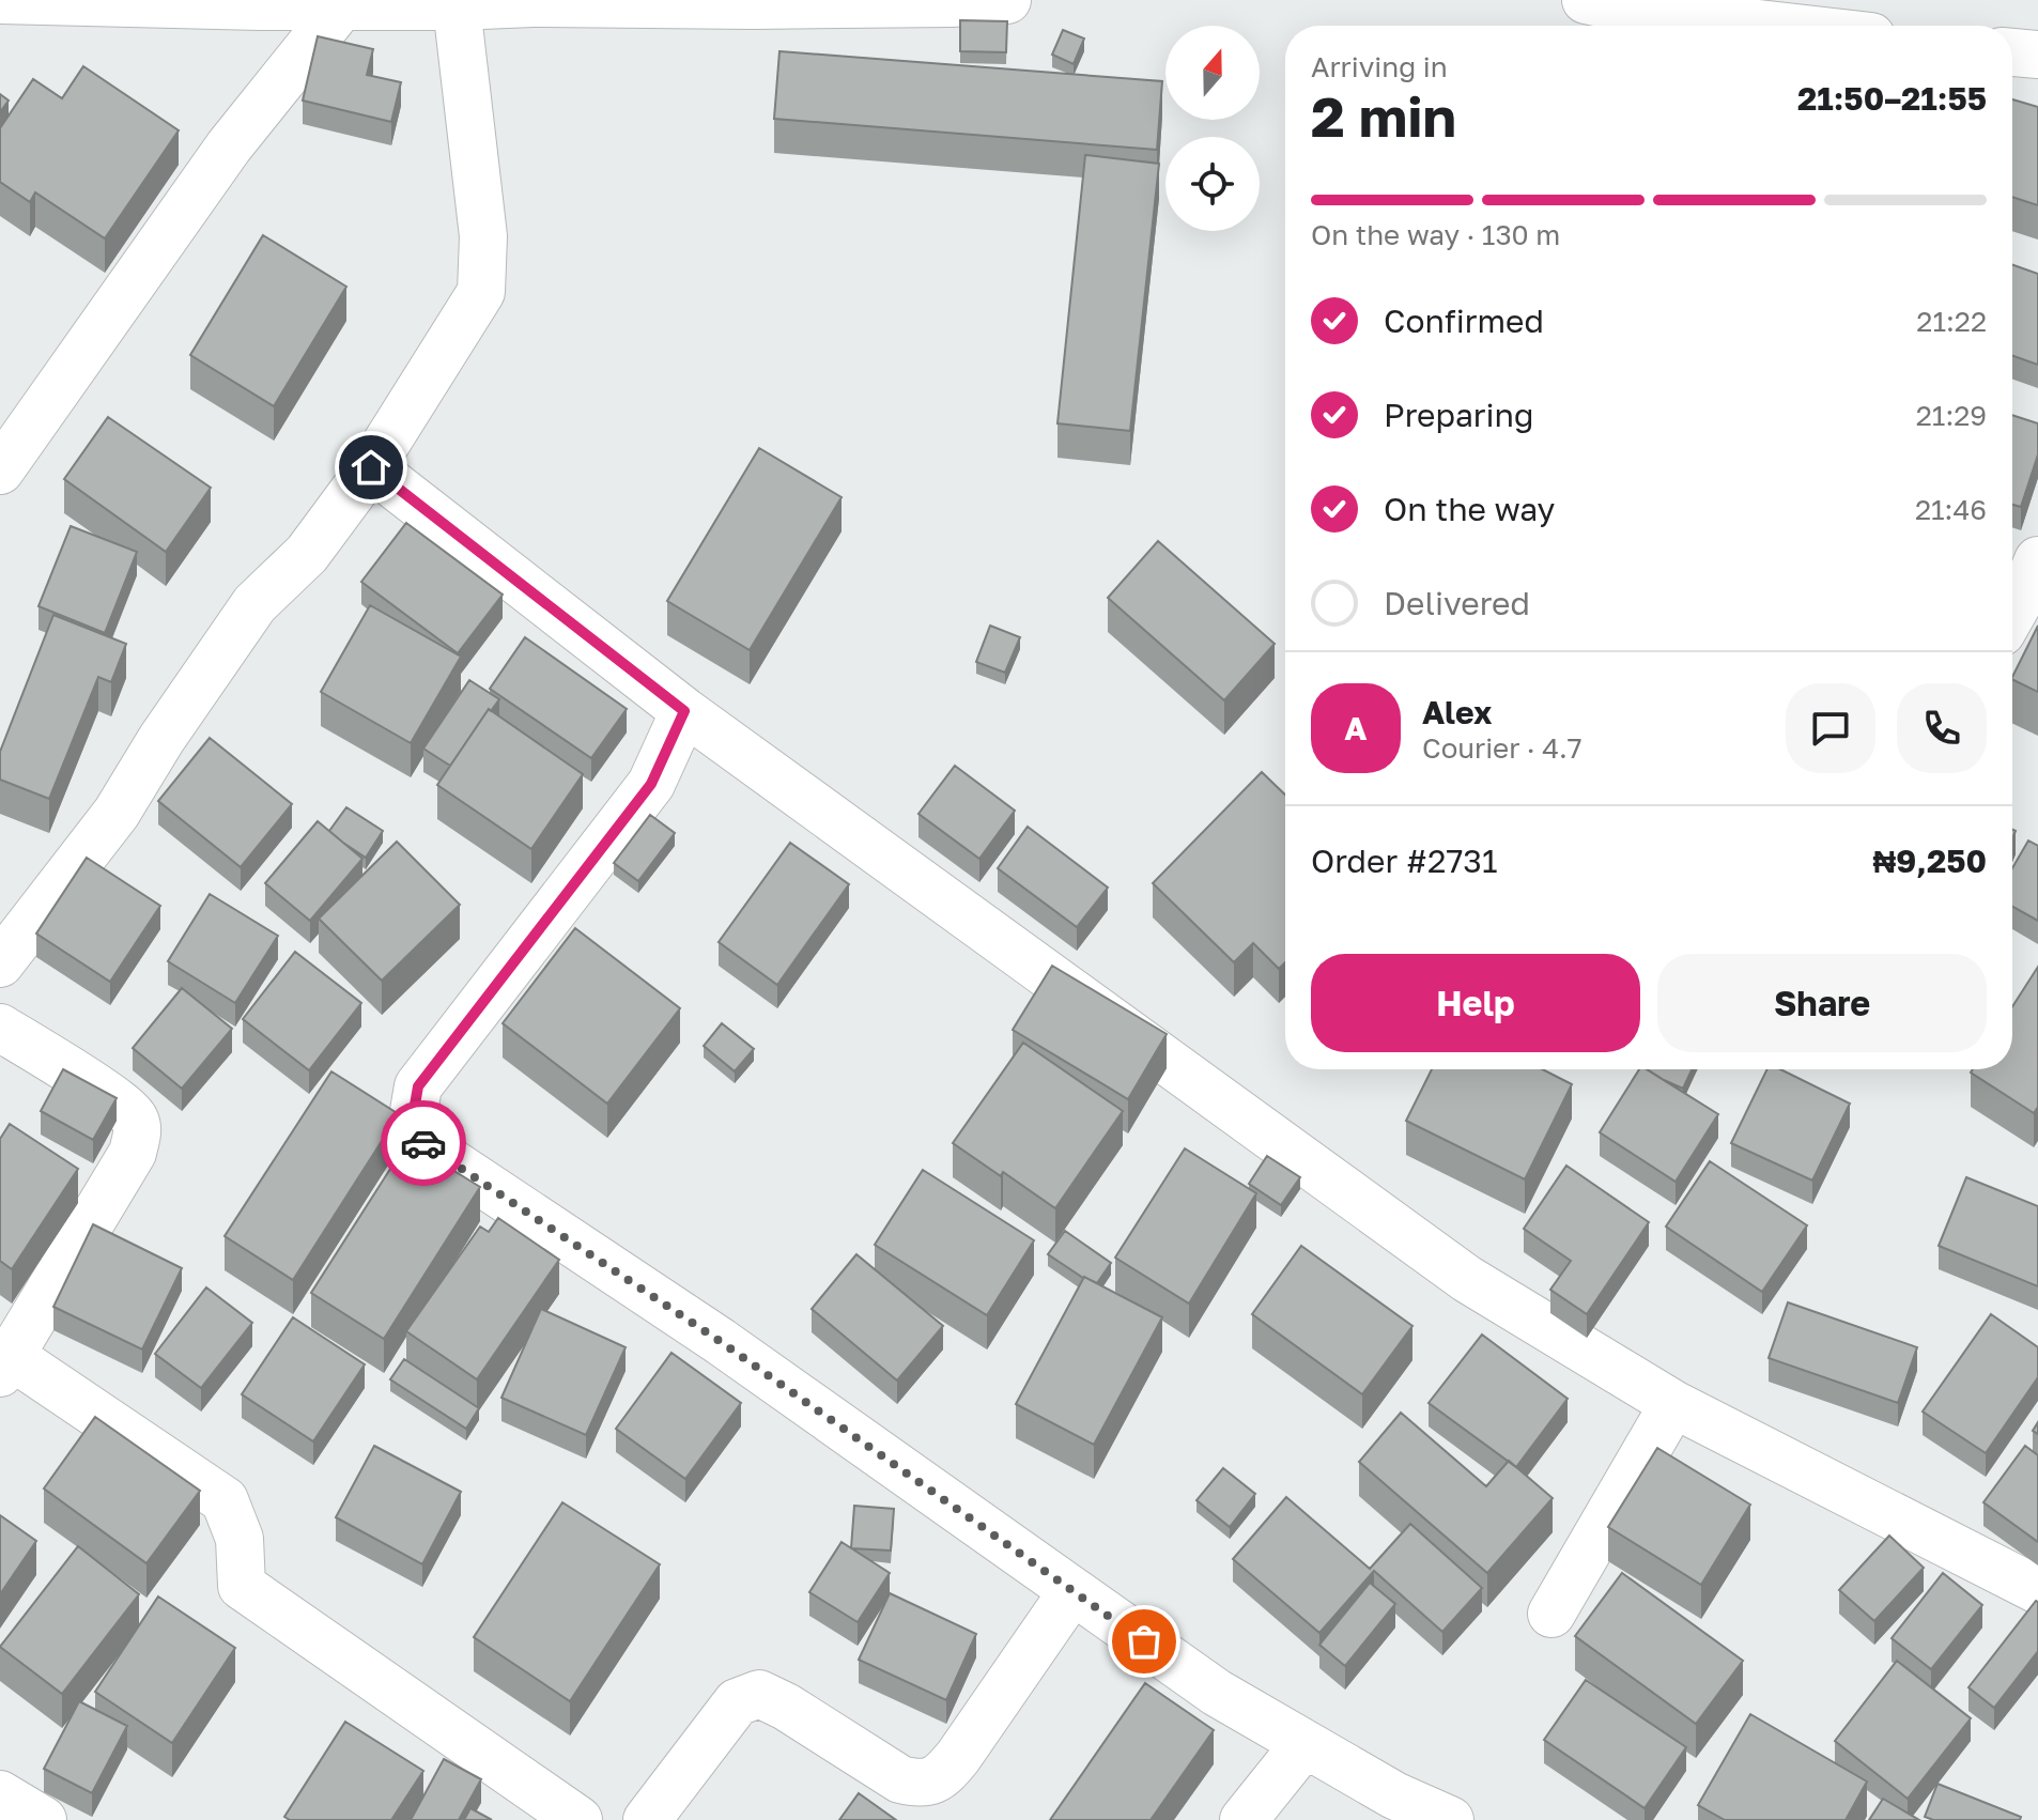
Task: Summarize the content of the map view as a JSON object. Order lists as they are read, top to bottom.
{
  "north": "top",
  "page": {
    "heading": ["2 min", "Arriving in", "21:50–21:55"],
    "panel": [
      "Alex",
      "Courier · 4.7",
      "Order #2731",
      "₦9,250"
    ],
    "bar": "On the way · 130 m",
    "list": [
      ["Confirmed", "21:22"],
      ["Preparing", "21:29"],
      ["On the way", "21:46"],
      "Delivered"
    ],
    "round": "A",
    "buttons": ["Help", "Share"]
  }
}
